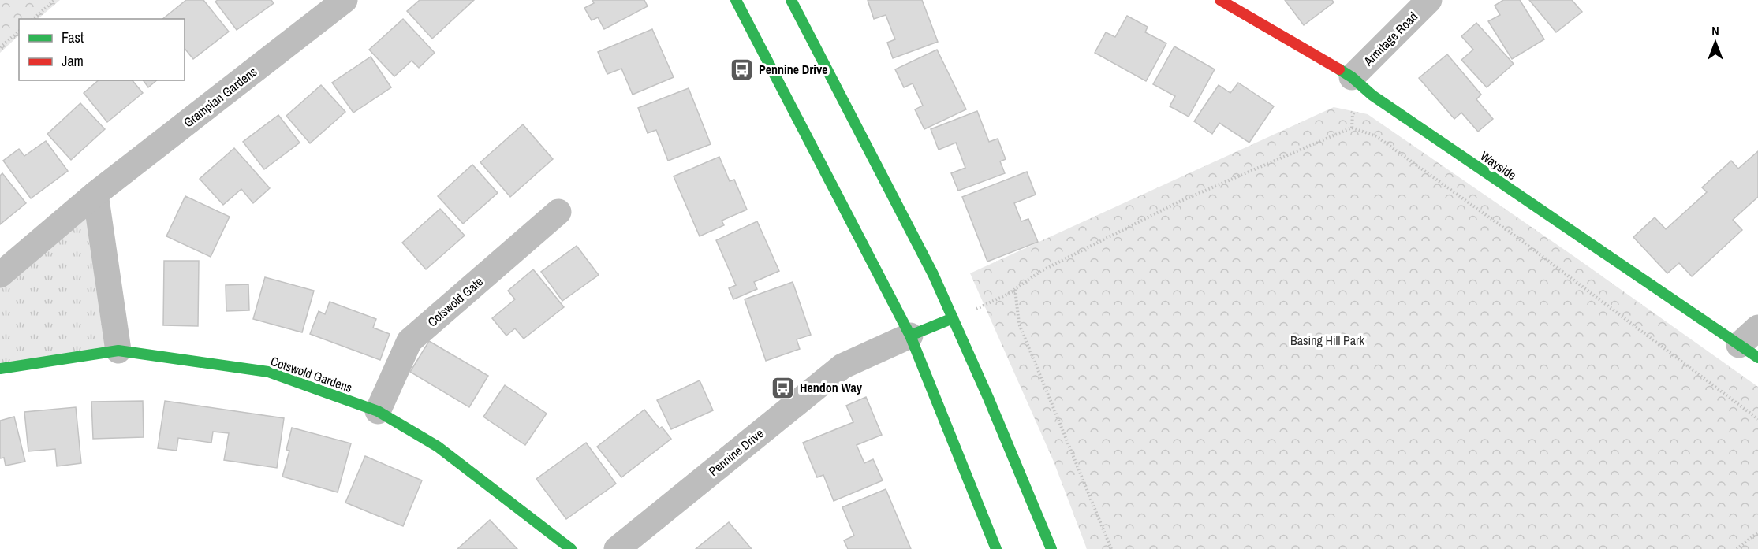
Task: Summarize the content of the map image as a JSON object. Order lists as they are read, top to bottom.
{
  "streets": {
    "main road": ["Wayside", "Cotswold Gardens"],
    "street": [
      "Armitage Road",
      "Grampian Gardens",
      "Cotswold Gate",
      "Pennine Drive"
    ]
  },
  "crossings": [
    ["Armitage Road", "Wayside"],
    ["Cotswold Gate", "Cotswold Gardens"]
  ],
  "parks": ["Basing Hill Park"],
  "places": {
    "bus stop": ["Pennine Drive", "Hendon Way"]
  },
  "legend": ["Fast", "Jam"],
  "north": "top"
}
